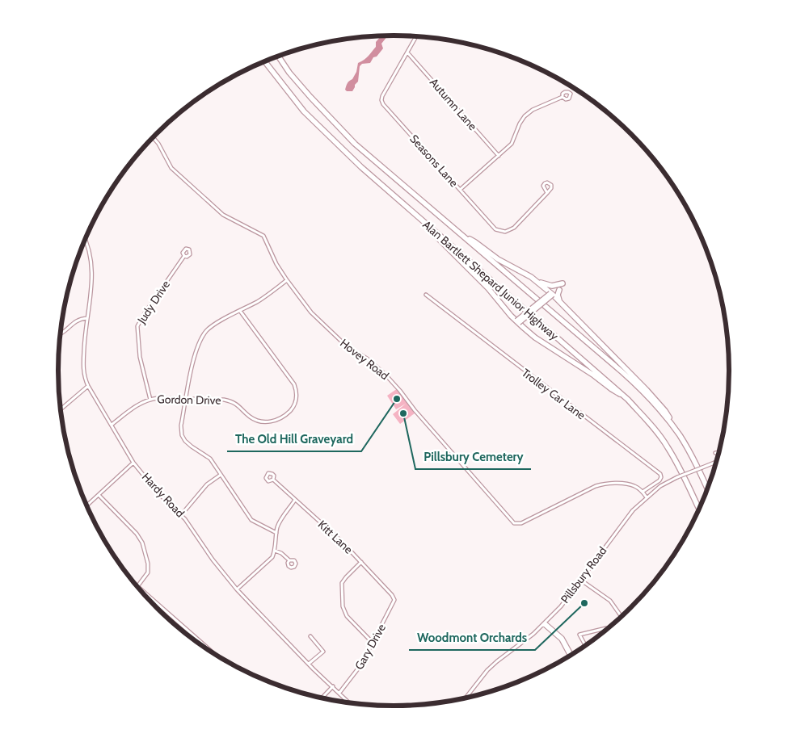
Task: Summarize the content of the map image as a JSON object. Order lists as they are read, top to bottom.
{
  "streets": {
    "highway": ["Alan Bartlett Shepard Junior Highway"],
    "street": [
      "Autumn Lane",
      "Seasons Lane",
      "Judy Drive",
      "Hovey Road",
      "Trolley Car Lane",
      "Gordon Drive",
      "Hardy Road",
      "Kitt Lane",
      "Pillsbury Road",
      "Gary Drive"
    ]
  },
  "crossings": [
    ["Autumn Lane", "Seasons Lane"],
    ["Judy Drive", "Gordon Drive"],
    ["Hovey Road", "Trolley Car Lane"],
    ["Gordon Drive", "Hardy Road"],
    ["Hardy Road", "Gary Drive"],
    ["Kitt Lane", "Gary Drive"]
  ],
  "places": ["The Old Hill Graveyard", "Pillsbury Cemetery", "Woodmont Orchards"]
}
